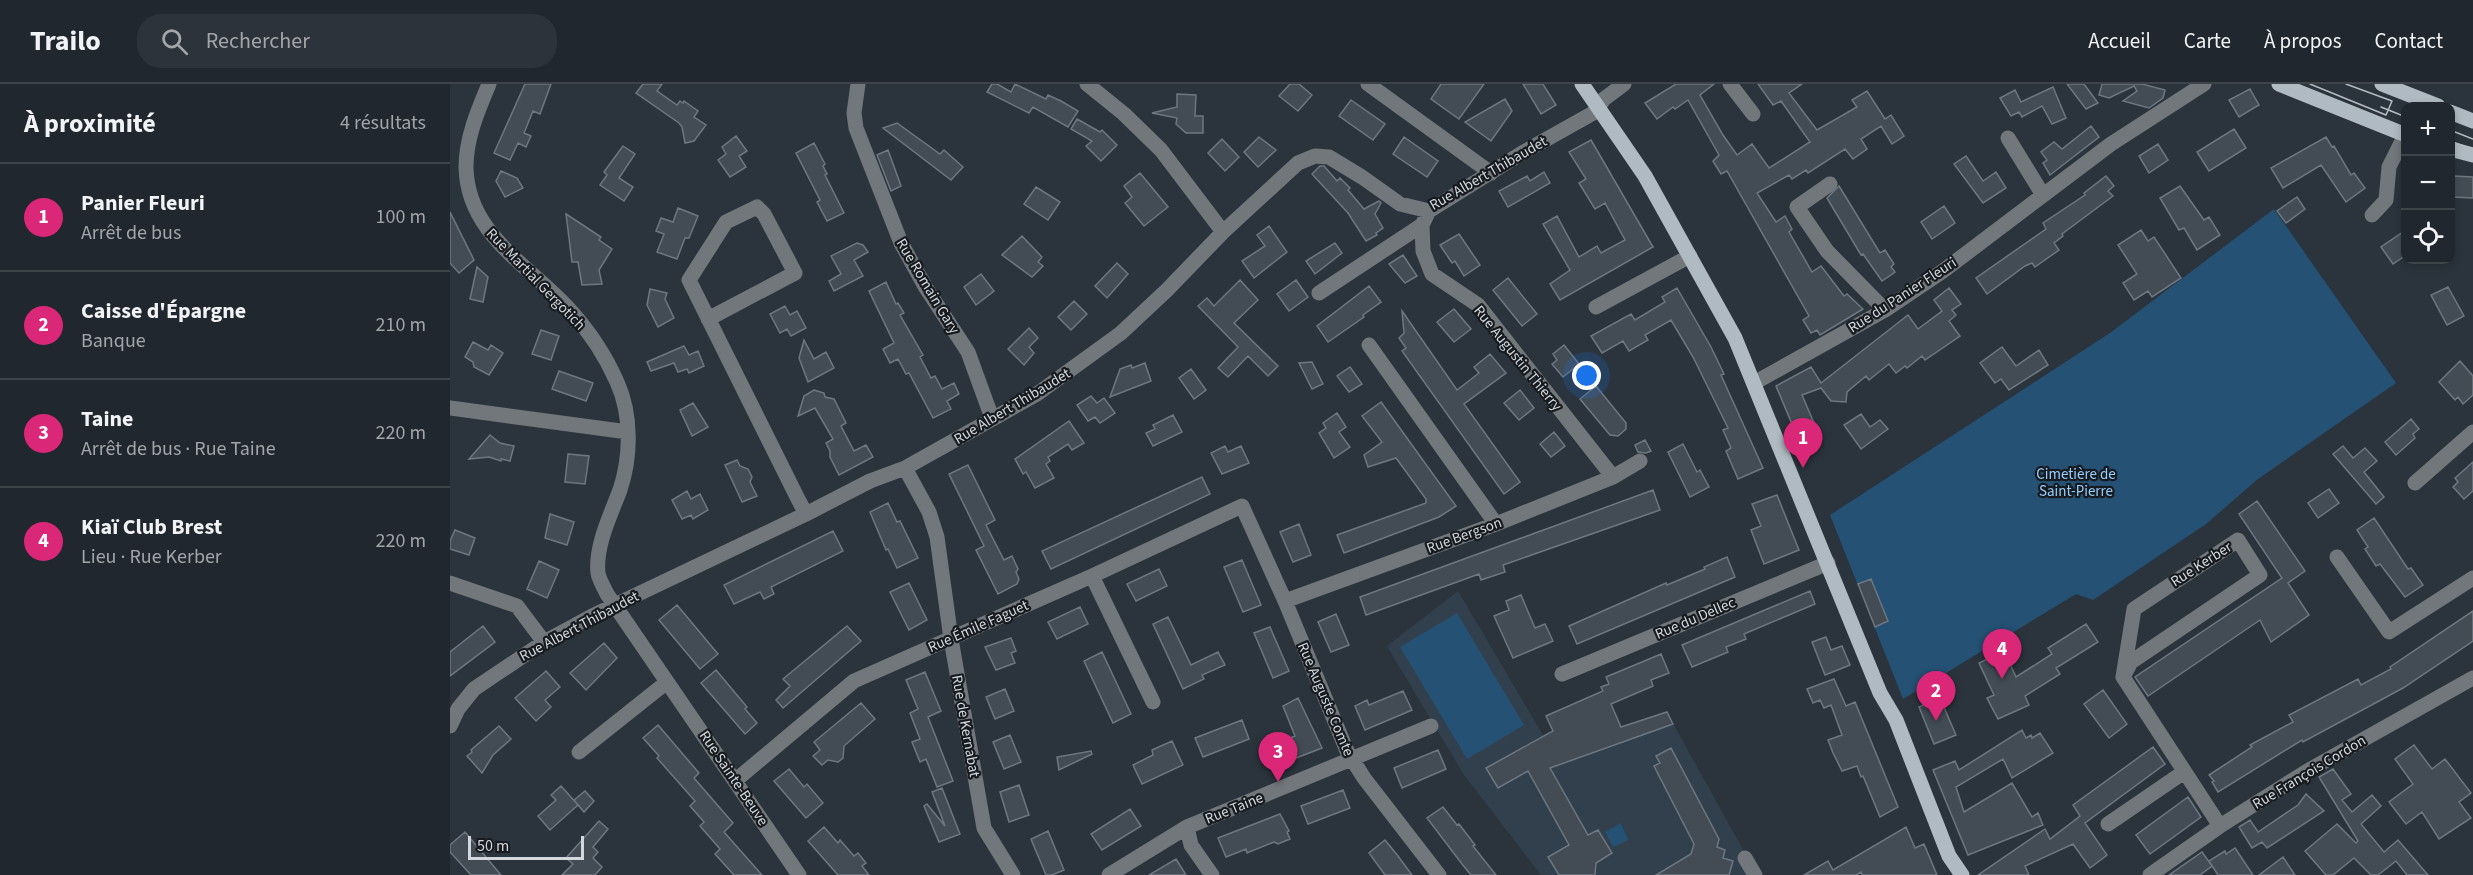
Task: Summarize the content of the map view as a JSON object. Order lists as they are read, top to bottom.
{
  "streets": {
    "street": [
      "Rue Albert Thibaudet",
      "Rue Martial Gergotich",
      "Rue Romain Gary",
      "Rue du Panier Fleuri",
      "Rue Augustin Thierry",
      "Rue Bergson",
      "Rue Kerber",
      "Rue du Dellec",
      "Rue Émile Faguet",
      "Rue Auguste Comte",
      "Rue de Kernabat",
      "Rue François Cordon",
      "Rue Sainte-Beuve",
      "Rue Taine"
    ]
  },
  "crossings": [
    ["Rue Albert Thibaudet", "Rue Martial Gergotich"],
    ["Rue Albert Thibaudet", "Rue Romain Gary"],
    ["Rue Albert Thibaudet", "Rue Augustin Thierry"],
    ["Rue Albert Thibaudet", "Rue de Kernabat"],
    ["Rue Albert Thibaudet", "Rue Sainte-Beuve"],
    ["Rue Martial Gergotich", "Rue Sainte-Beuve"],
    ["Rue Augustin Thierry", "Rue Bergson"],
    ["Rue Bergson", "Rue Auguste Comte"],
    ["Rue Émile Faguet", "Rue Auguste Comte"],
    ["Rue Émile Faguet", "Rue de Kernabat"],
    ["Rue Émile Faguet", "Rue Sainte-Beuve"],
    ["Rue Auguste Comte", "Rue Taine"]
  ],
  "parks": ["Cimetière de Saint-Pierre"],
  "scale_bar": "50 m",
  "page": {
    "header": "Trailo",
    "search": "Rechercher",
    "nav": [
      "Accueil",
      "Carte",
      "À propos",
      "Contact"
    ],
    "heading": ["À proximité", "4 résultats"],
    "map_buttons": ["+", "−"],
    "list": [
      {
        "mark": "1",
        "name": "Panier Fleuri",
        "note": "Arrêt de bus",
        "value": "100 m"
      },
      {
        "mark": "2",
        "name": "Caisse d'Épargne",
        "note": "Banque",
        "value": "210 m"
      },
      {
        "mark": "3",
        "name": "Taine",
        "note": "Arrêt de bus · Rue Taine",
        "value": "220 m"
      },
      {
        "mark": "4",
        "name": "Kiaï Club Brest",
        "note": "Lieu · Rue Kerber",
        "value": "220 m"
      }
    ],
    "pins": [
      "1",
      "4",
      "2",
      "3"
    ],
    "scale": "50 m"
  }
}
